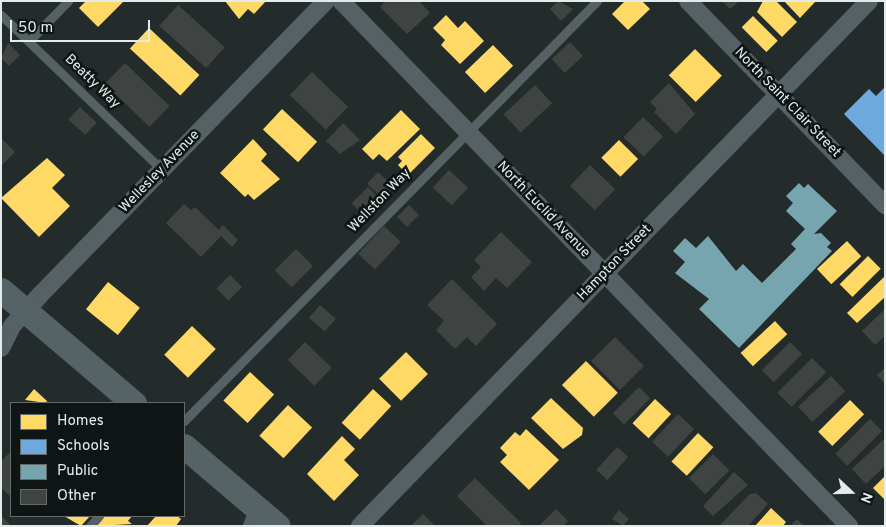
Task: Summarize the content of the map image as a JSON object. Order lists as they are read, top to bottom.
{
  "streets": {
    "street": [
      "North Saint Clair Street",
      "Wellesley Avenue",
      "North Euclid Avenue",
      "Hampton Street"
    ],
    "lane": ["Beatty Way", "Wellston Way"]
  },
  "crossings": [
    ["Beatty Way", "Wellesley Avenue"],
    ["North Saint Clair Street", "Hampton Street"],
    ["Wellston Way", "North Euclid Avenue"],
    ["North Euclid Avenue", "Hampton Street"]
  ],
  "legend": [
    "Homes",
    "Schools",
    "Public",
    "Other"
  ],
  "scale_bar": "50 m",
  "north": "right"
}
